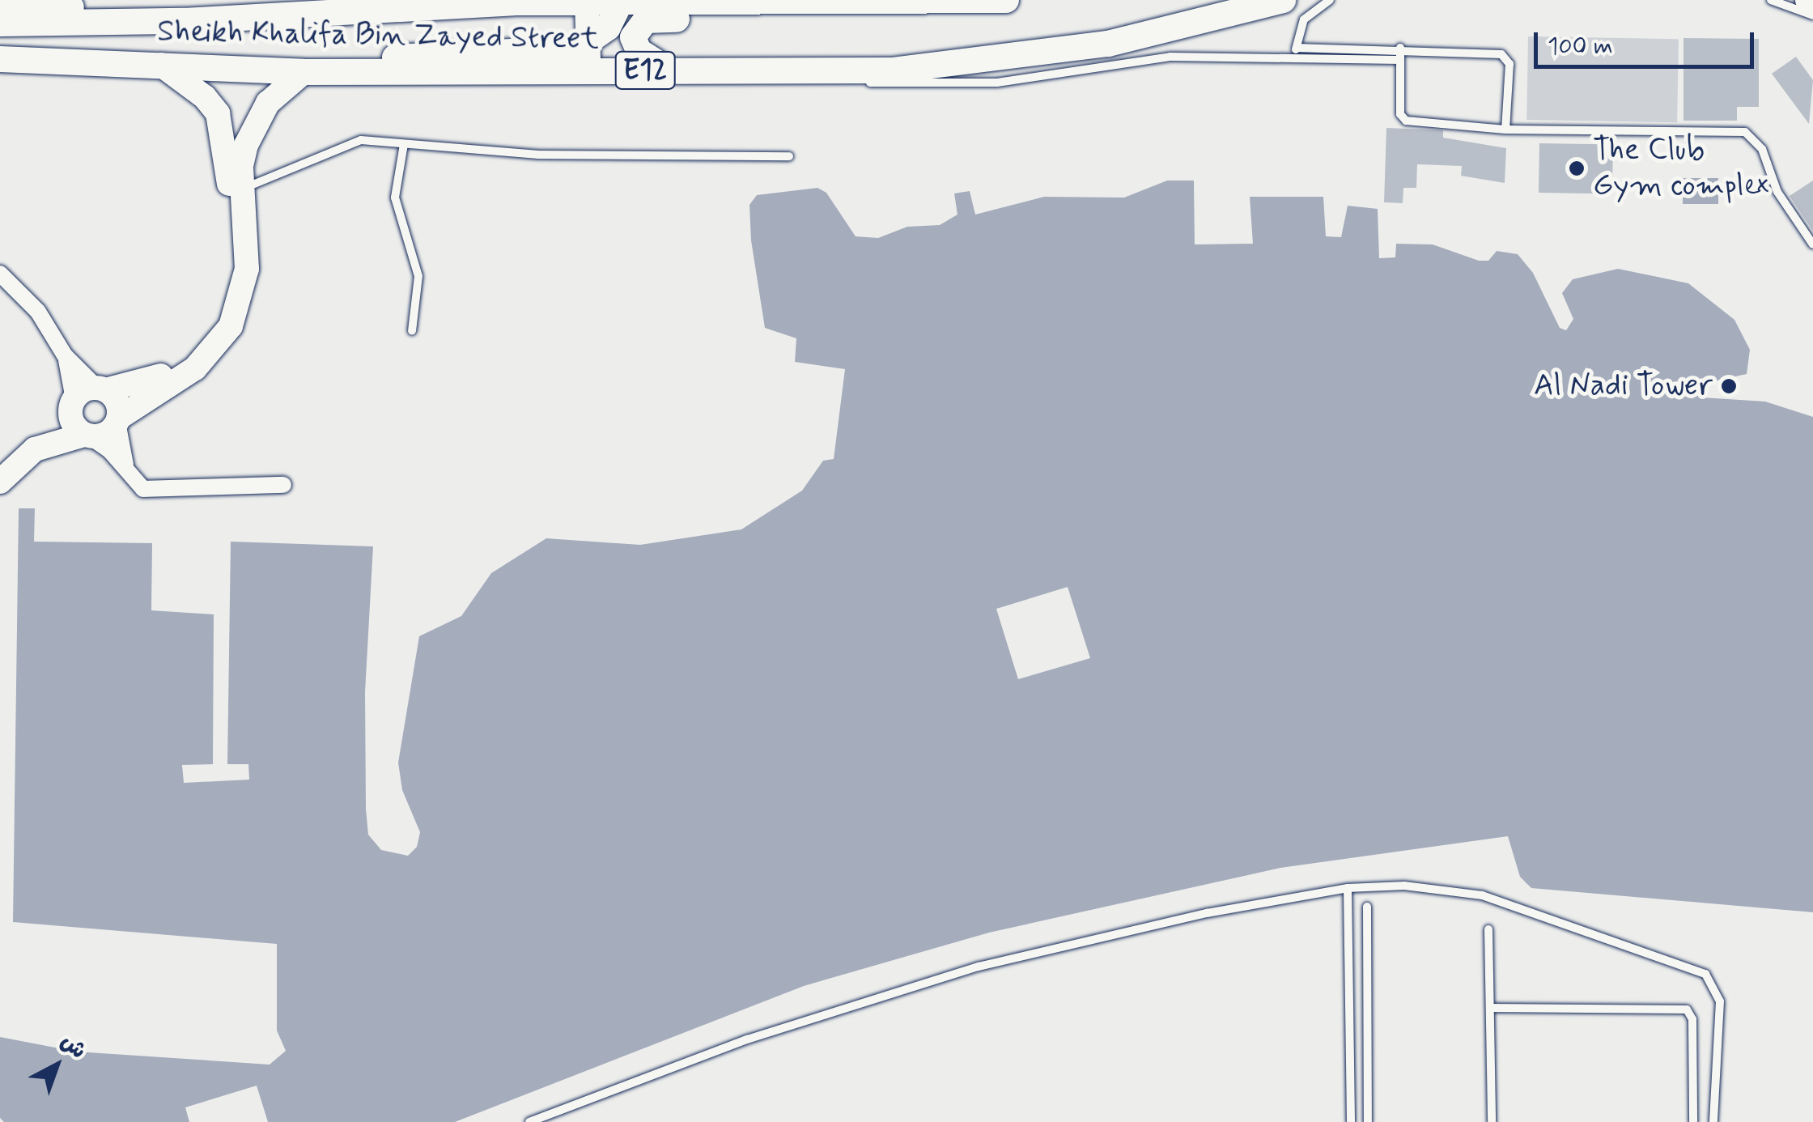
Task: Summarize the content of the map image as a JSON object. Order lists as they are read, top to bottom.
{
  "streets": {
    "main road": ["Sheikh Khalifa Bin Zayed Street", "E12"]
  },
  "places": ["The Club Gym complex", "Al Nadi Tower"],
  "scale_bar": "100 m",
  "north": "top right"
}
